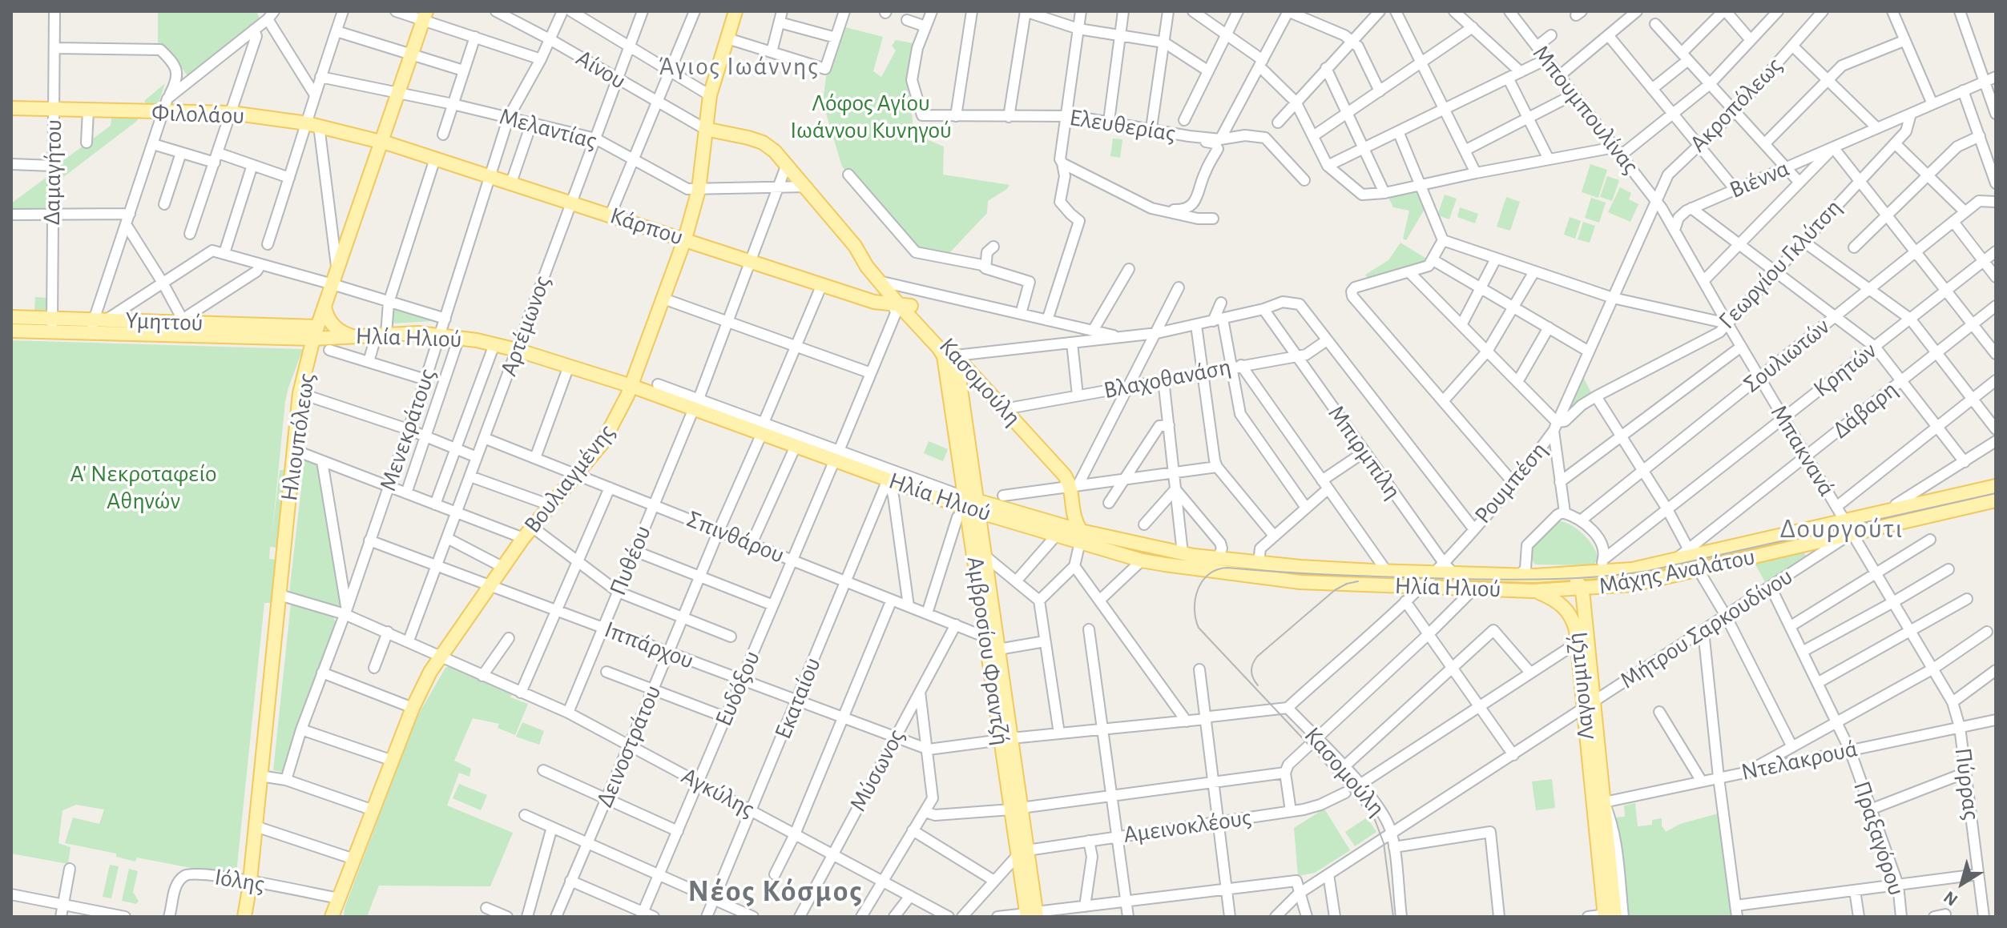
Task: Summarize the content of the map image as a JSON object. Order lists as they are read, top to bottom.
{
  "streets": {
    "main road": [
      "Φιλολάου",
      "Κάρπου",
      "Υμηττού",
      "Ηλία Ηλιού",
      "Κασομούλη",
      "Ηλιουπόλεως",
      "Βουλιαγμένης",
      "Μάχης Αναλάτου",
      "Αμβροσίου Φραντζή",
      "Λαγουμιτζή"
    ],
    "street": [
      "Αίνου",
      "Ακροπόλεως",
      "Μπουμπουλίνας",
      "Ελευθερίας",
      "Μελαντίας",
      "Δαμαγήτου",
      "Βιέννα",
      "Γεωργίου Γκλύτση",
      "Αρτέμωνος",
      "Σουλιωτών",
      "Κρητών",
      "Βλαχοθανάση",
      "Δάβαρη",
      "Μενεκράτους",
      "Μπακνανά",
      "Μπιρμπίλη",
      "Ρουμπέση",
      "Σπινθάρου",
      "Πυθέου",
      "Μήτρου Σαρκουδίνου",
      "Ιππάρχου",
      "Ευδόξου",
      "Εκαταίου",
      "Δεινοστράτου",
      "Ντελακρουά",
      "Μύσωνος",
      "Πύρρας",
      "Αγκύλης",
      "Αμεινοκλέους",
      "Πραξαγόρου",
      "Ιόλης"
    ]
  },
  "crossings": [
    ["Αίνου", "Αρτέμωνος"],
    ["Αίνου", "Κασομούλη"],
    ["Αίνου", "Μενεκράτους"],
    ["Αίνου", "Βουλιαγμένης"],
    ["Ακροπόλεως", "Μπουμπουλίνας"],
    ["Ακροπόλεως", "Βιέννα"],
    ["Ακροπόλεως", "Μπακνανά"],
    ["Ακροπόλεως", "Ρουμπέση"],
    ["Μπουμπουλίνας", "Βιέννα"],
    ["Μπουμπουλίνας", "Μπακνανά"],
    ["Μπουμπουλίνας", "Ρουμπέση"],
    ["Φιλολάου", "Δαμαγήτου"],
    ["Φιλολάου", "Κάρπου"],
    ["Φιλολάου", "Ηλιουπόλεως"],
    ["Μελαντίας", "Αρτέμωνος"],
    ["Μελαντίας", "Κασομούλη"],
    ["Μελαντίας", "Μενεκράτους"],
    ["Μελαντίας", "Ηλιουπόλεως"],
    ["Μελαντίας", "Βουλιαγμένης"],
    ["Μελαντίας", "Πυθέου"],
    ["Δαμαγήτου", "Υμηττού"],
    ["Βιέννα", "Γεωργίου Γκλύτση"],
    ["Βιέννα", "Μπακνανά"],
    ["Βιέννα", "Ρουμπέση"],
    ["Κάρπου", "Αρτέμωνος"],
    ["Κάρπου", "Κασομούλη"],
    ["Κάρπου", "Μενεκράτους"],
    ["Κάρπου", "Ηλιουπόλεως"],
    ["Κάρπου", "Βουλιαγμένης"],
    ["Κάρπου", "Πυθέου"],
    ["Κάρπου", "Ευδόξου"],
    ["Κάρπου", "Δεινοστράτου"],
    ["Γεωργίου Γκλύτση", "Μπακνανά"],
    ["Γεωργίου Γκλύτση", "Ρουμπέση"],
    ["Υμηττού", "Ηλία Ηλιού"],
    ["Υμηττού", "Ηλιουπόλεως"],
    ["Αρτέμωνος", "Ηλία Ηλιού"],
    ["Αρτέμωνος", "Σπινθάρου"],
    ["Αρτέμωνος", "Ιππάρχου"],
    ["Αρτέμωνος", "Αγκύλης"],
    ["Ηλία Ηλιού", "Μενεκράτους"],
    ["Ηλία Ηλιού", "Ηλιουπόλεως"],
    ["Ηλία Ηλιού", "Μπιρμπίλη"],
    ["Ηλία Ηλιού", "Βουλιαγμένης"],
    ["Ηλία Ηλιού", "Ρουμπέση"],
    ["Ηλία Ηλιού", "Πυθέου"],
    ["Ηλία Ηλιού", "Μάχης Αναλάτου"],
    ["Ηλία Ηλιού", "Αμβροσίου Φραντζή"],
    ["Ηλία Ηλιού", "Λαγουμιτζή"],
    ["Ηλία Ηλιού", "Ευδόξου"],
    ["Ηλία Ηλιού", "Εκαταίου"],
    ["Ηλία Ηλιού", "Δεινοστράτου"],
    ["Σουλιωτών", "Μπακνανά"],
    ["Κρητών", "Μπακνανά"],
    ["Βλαχοθανάση", "Κασομούλη"],
    ["Βλαχοθανάση", "Μπιρμπίλη"],
    ["Κασομούλη", "Βουλιαγμένης"],
    ["Κασομούλη", "Ρουμπέση"],
    ["Κασομούλη", "Πυθέου"],
    ["Κασομούλη", "Μήτρου Σαρκουδίνου"],
    ["Κασομούλη", "Αμβροσίου Φραντζή"],
    ["Κασομούλη", "Ευδόξου"],
    ["Δάβαρη", "Μπακνανά"],
    ["Δάβαρη", "Μάχης Αναλάτου"],
    ["Μενεκράτους", "Ιππάρχου"],
    ["Μενεκράτους", "Αγκύλης"],
    ["Ηλιουπόλεως", "Αγκύλης"],
    ["Ηλιουπόλεως", "Ιόλης"],
    ["Μπακνανά", "Ρουμπέση"],
    ["Μπακνανά", "Μάχης Αναλάτου"],
    ["Μπακνανά", "Μήτρου Σαρκουδίνου"],
    ["Μπακνανά", "Ντελακρουά"],
    ["Μπακνανά", "Πύρρας"],
    ["Μπιρμπίλη", "Ρουμπέση"],
    ["Βουλιαγμένης", "Σπινθάρου"],
    ["Βουλιαγμένης", "Ιππάρχου"],
    ["Βουλιαγμένης", "Αγκύλης"],
    ["Βουλιαγμένης", "Ιόλης"],
    ["Σπινθάρου", "Πυθέου"],
    ["Σπινθάρου", "Αμβροσίου Φραντζή"],
    ["Σπινθάρου", "Ευδόξου"],
    ["Σπινθάρου", "Εκαταίου"],
    ["Σπινθάρου", "Δεινοστράτου"],
    ["Σπινθάρου", "Μύσωνος"],
    ["Πυθέου", "Ιππάρχου"],
    ["Πυθέου", "Αγκύλης"],
    ["Μάχης Αναλάτου", "Μήτρου Σαρκουδίνου"],
    ["Μάχης Αναλάτου", "Λαγουμιτζή"],
    ["Μήτρου Σαρκουδίνου", "Λαγουμιτζή"],
    ["Μήτρου Σαρκουδίνου", "Πραξαγόρου"],
    ["Ιππάρχου", "Ευδόξου"],
    ["Ιππάρχου", "Εκαταίου"],
    ["Ιππάρχου", "Δεινοστράτου"],
    ["Ιππάρχου", "Μύσωνος"],
    ["Αμβροσίου Φραντζή", "Αμεινοκλέους"],
    ["Λαγουμιτζή", "Ντελακρουά"],
    ["Ευδόξου", "Αγκύλης"],
    ["Εκαταίου", "Αγκύλης"],
    ["Δεινοστράτου", "Αγκύλης"],
    ["Ντελακρουά", "Πύρρας"],
    ["Ντελακρουά", "Πραξαγόρου"],
    ["Μύσωνος", "Αγκύλης"]
  ],
  "districts": ["Άγιος Ιωάννης", "Δουργούτι", "Νέος Κόσμος"],
  "parks": ["Λόφος Αγίου Ιωάννου Κυνηγού", "Α' Νεκροταφείο Αθηνών"],
  "north": "bottom left"
}
